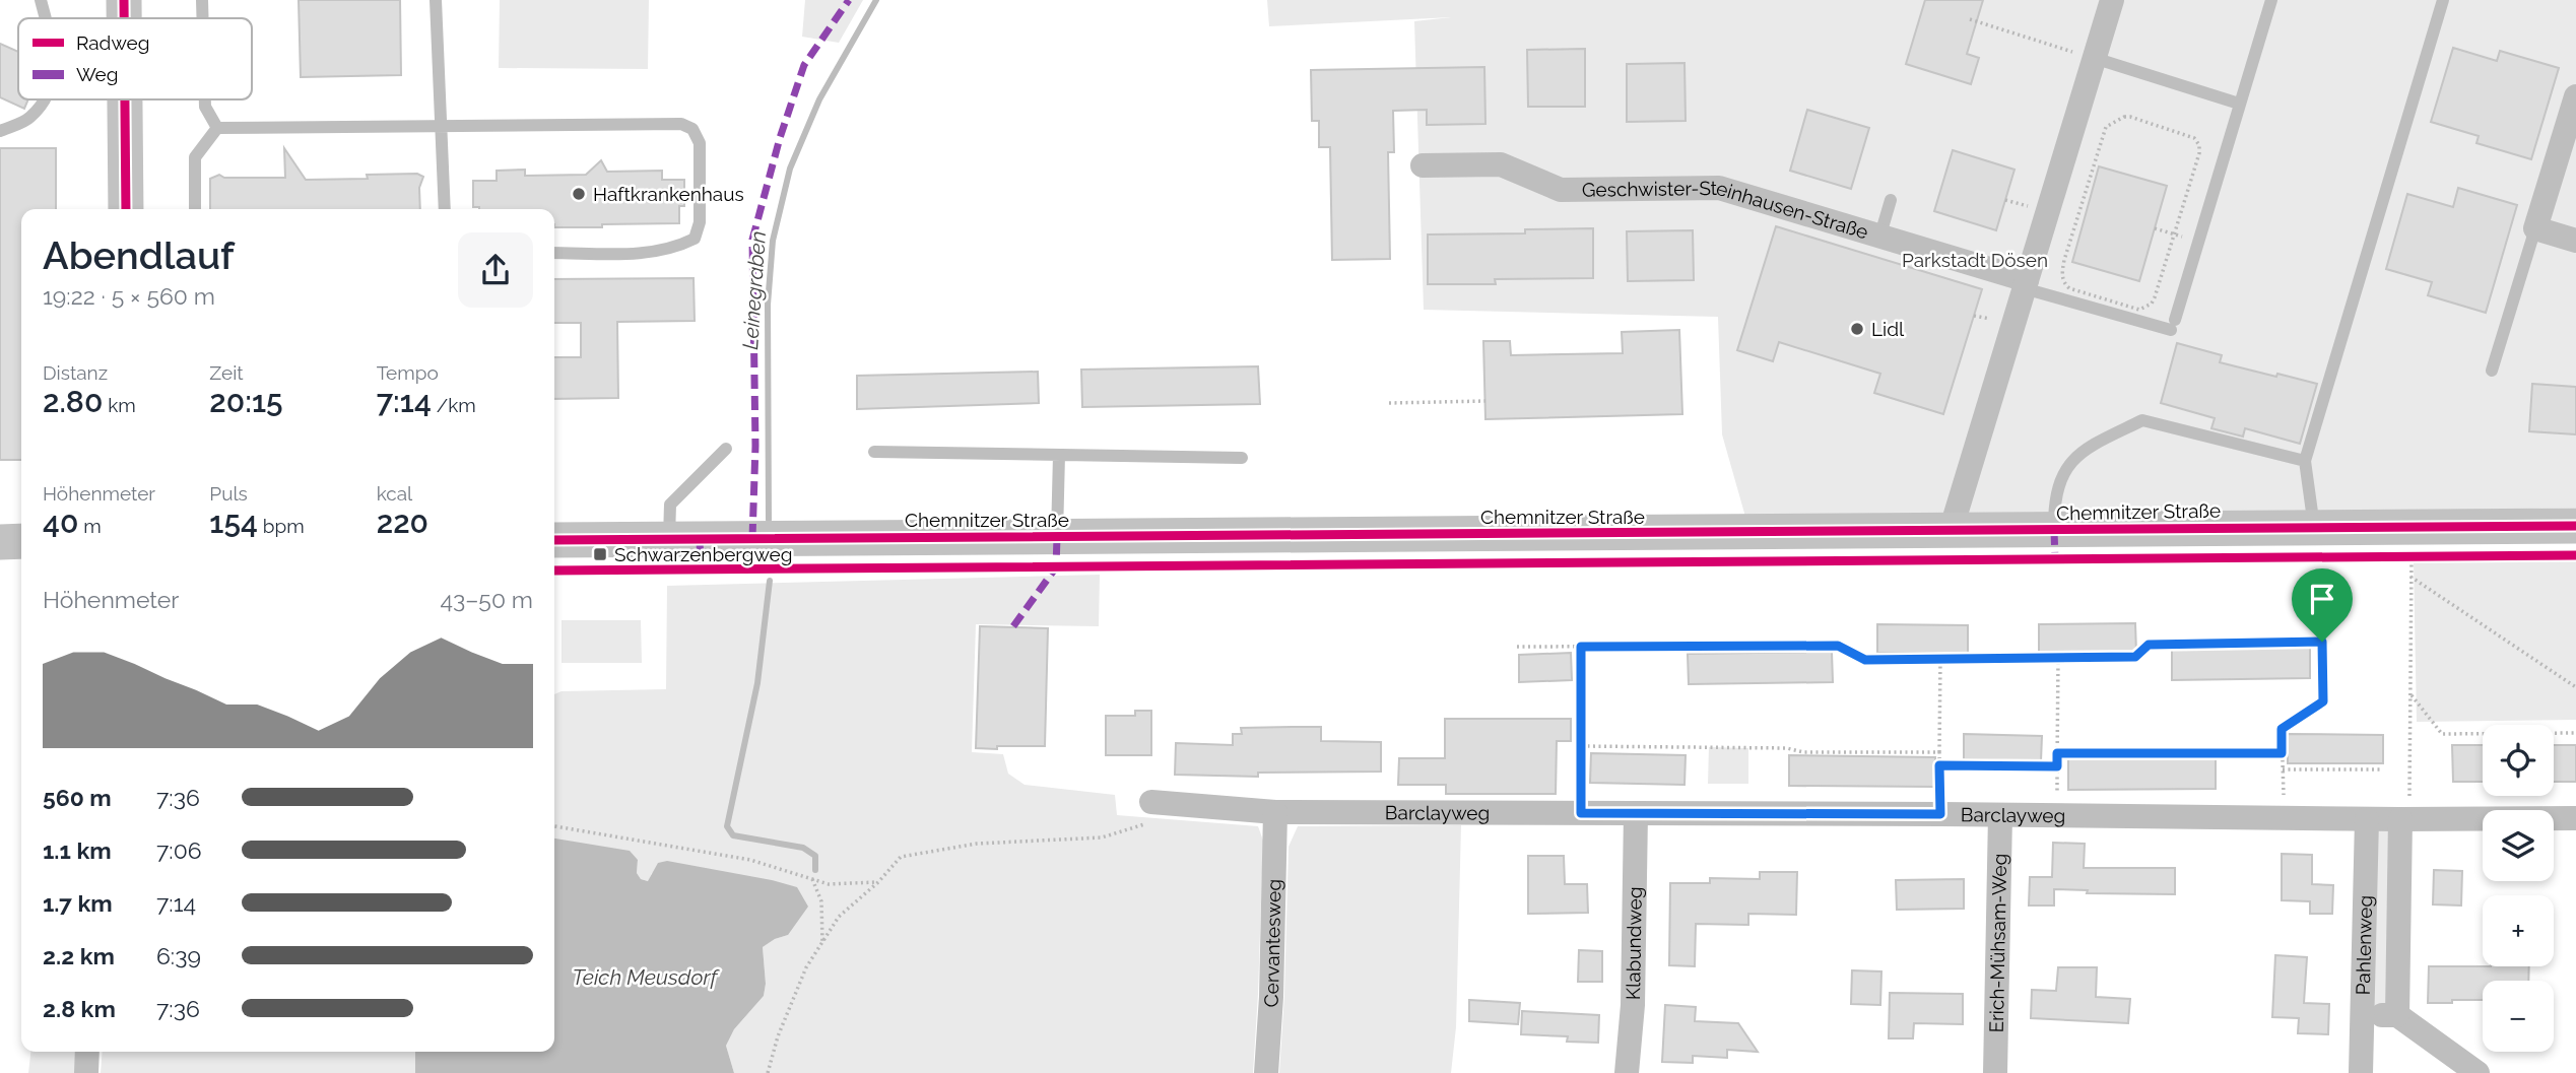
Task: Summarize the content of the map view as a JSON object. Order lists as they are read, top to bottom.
{
  "streets": {
    "main road": ["Chemnitzer Straße"],
    "street": [
      "Geschwister-Steinhausen-Straße",
      "Barclayweg",
      "Cervantesweg",
      "Klabundweg",
      "Erich-Mühsam-Weg",
      "Pahlenweg"
    ]
  },
  "crossings": [
    ["Barclayweg", "Cervantesweg"],
    ["Barclayweg", "Klabundweg"],
    ["Barclayweg", "Erich-Mühsam-Weg"],
    ["Barclayweg", "Pahlenweg"]
  ],
  "water": ["Leinegraben", "Teich Meusdorf"],
  "parks": ["Parkstadt Dösen"],
  "places": {
    "other": ["Haftkrankenhaus", "Lidl"],
    "transit": ["Schwarzenbergweg"]
  },
  "legend": ["Radweg", "Weg"],
  "page": {
    "heading": ["Abendlauf", "19:22 · 5 × 560 m"],
    "stats": [
      ["Distanz", "2.80 km"],
      ["Zeit", "20:15"],
      ["Tempo", "7:14 /km"],
      ["Höhenmeter", "40 m"],
      ["Puls", "154 bpm"],
      ["kcal", "220"]
    ],
    "chart": ["Höhenmeter", "43–50 m"],
    "map_buttons": ["+", "−"],
    "list": [
      {
        "name": "560 m",
        "note": "7:36"
      },
      {
        "name": "1.1 km",
        "note": "7:06"
      },
      {
        "name": "1.7 km",
        "note": "7:14"
      },
      {
        "name": "2.2 km",
        "note": "6:39"
      },
      {
        "name": "2.8 km",
        "note": "7:36"
      }
    ]
  }
}
